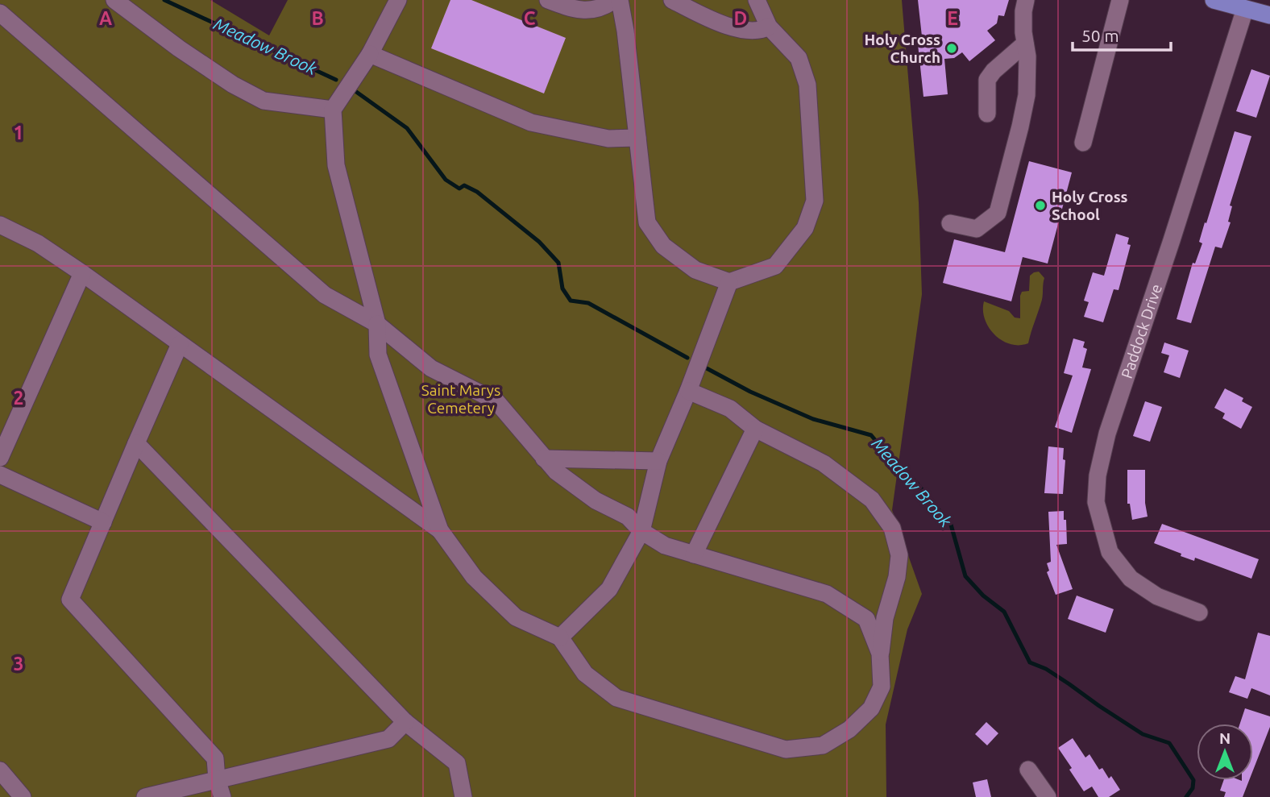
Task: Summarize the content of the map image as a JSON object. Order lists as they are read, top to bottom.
{
  "streets": {
    "street": ["Paddock Drive"]
  },
  "water": ["Meadow Brook"],
  "parks": ["Saint Marys Cemetery"],
  "places": ["Holy Cross Church", "Holy Cross School"],
  "scale_bar": "50 m",
  "north": "top",
  "grid": {
    "columns": [
      "A",
      "B",
      "C",
      "D",
      "E"
    ],
    "rows": ["1", "2", "3"]
  }
}
